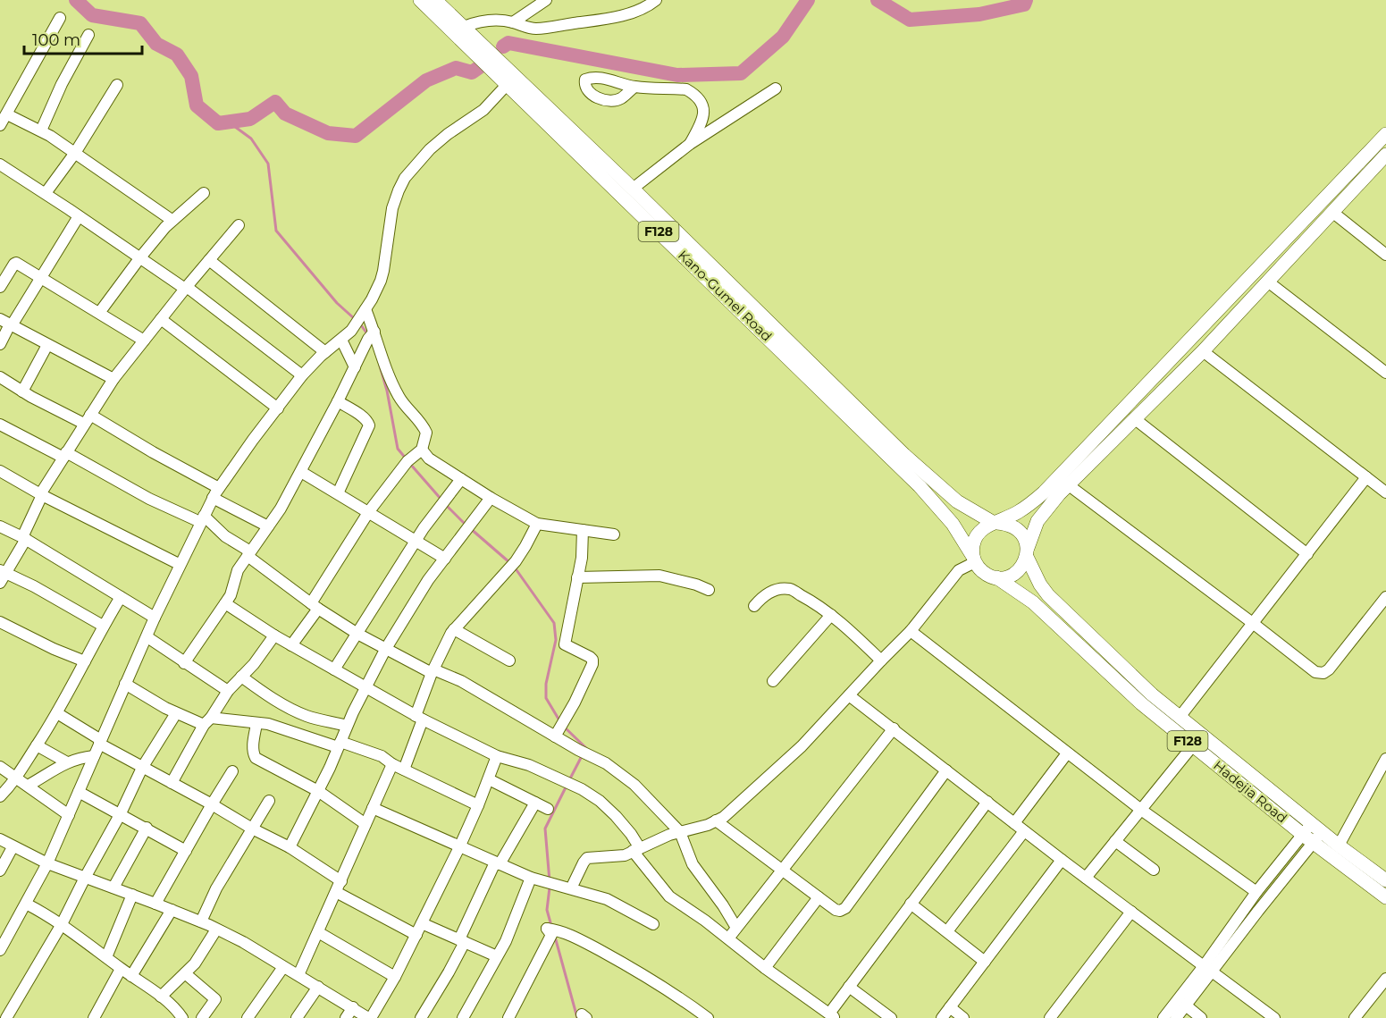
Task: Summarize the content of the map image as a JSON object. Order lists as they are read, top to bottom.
{
  "streets": {
    "main road": ["F128", "Kano-Gumel Road", "Hadejia Road"]
  },
  "crossings": [
    ["F128", "Kano-Gumel Road"],
    ["F128", "Hadejia Road"],
    ["Kano-Gumel Road", "Hadejia Road"]
  ],
  "scale_bar": "100 m"
}
